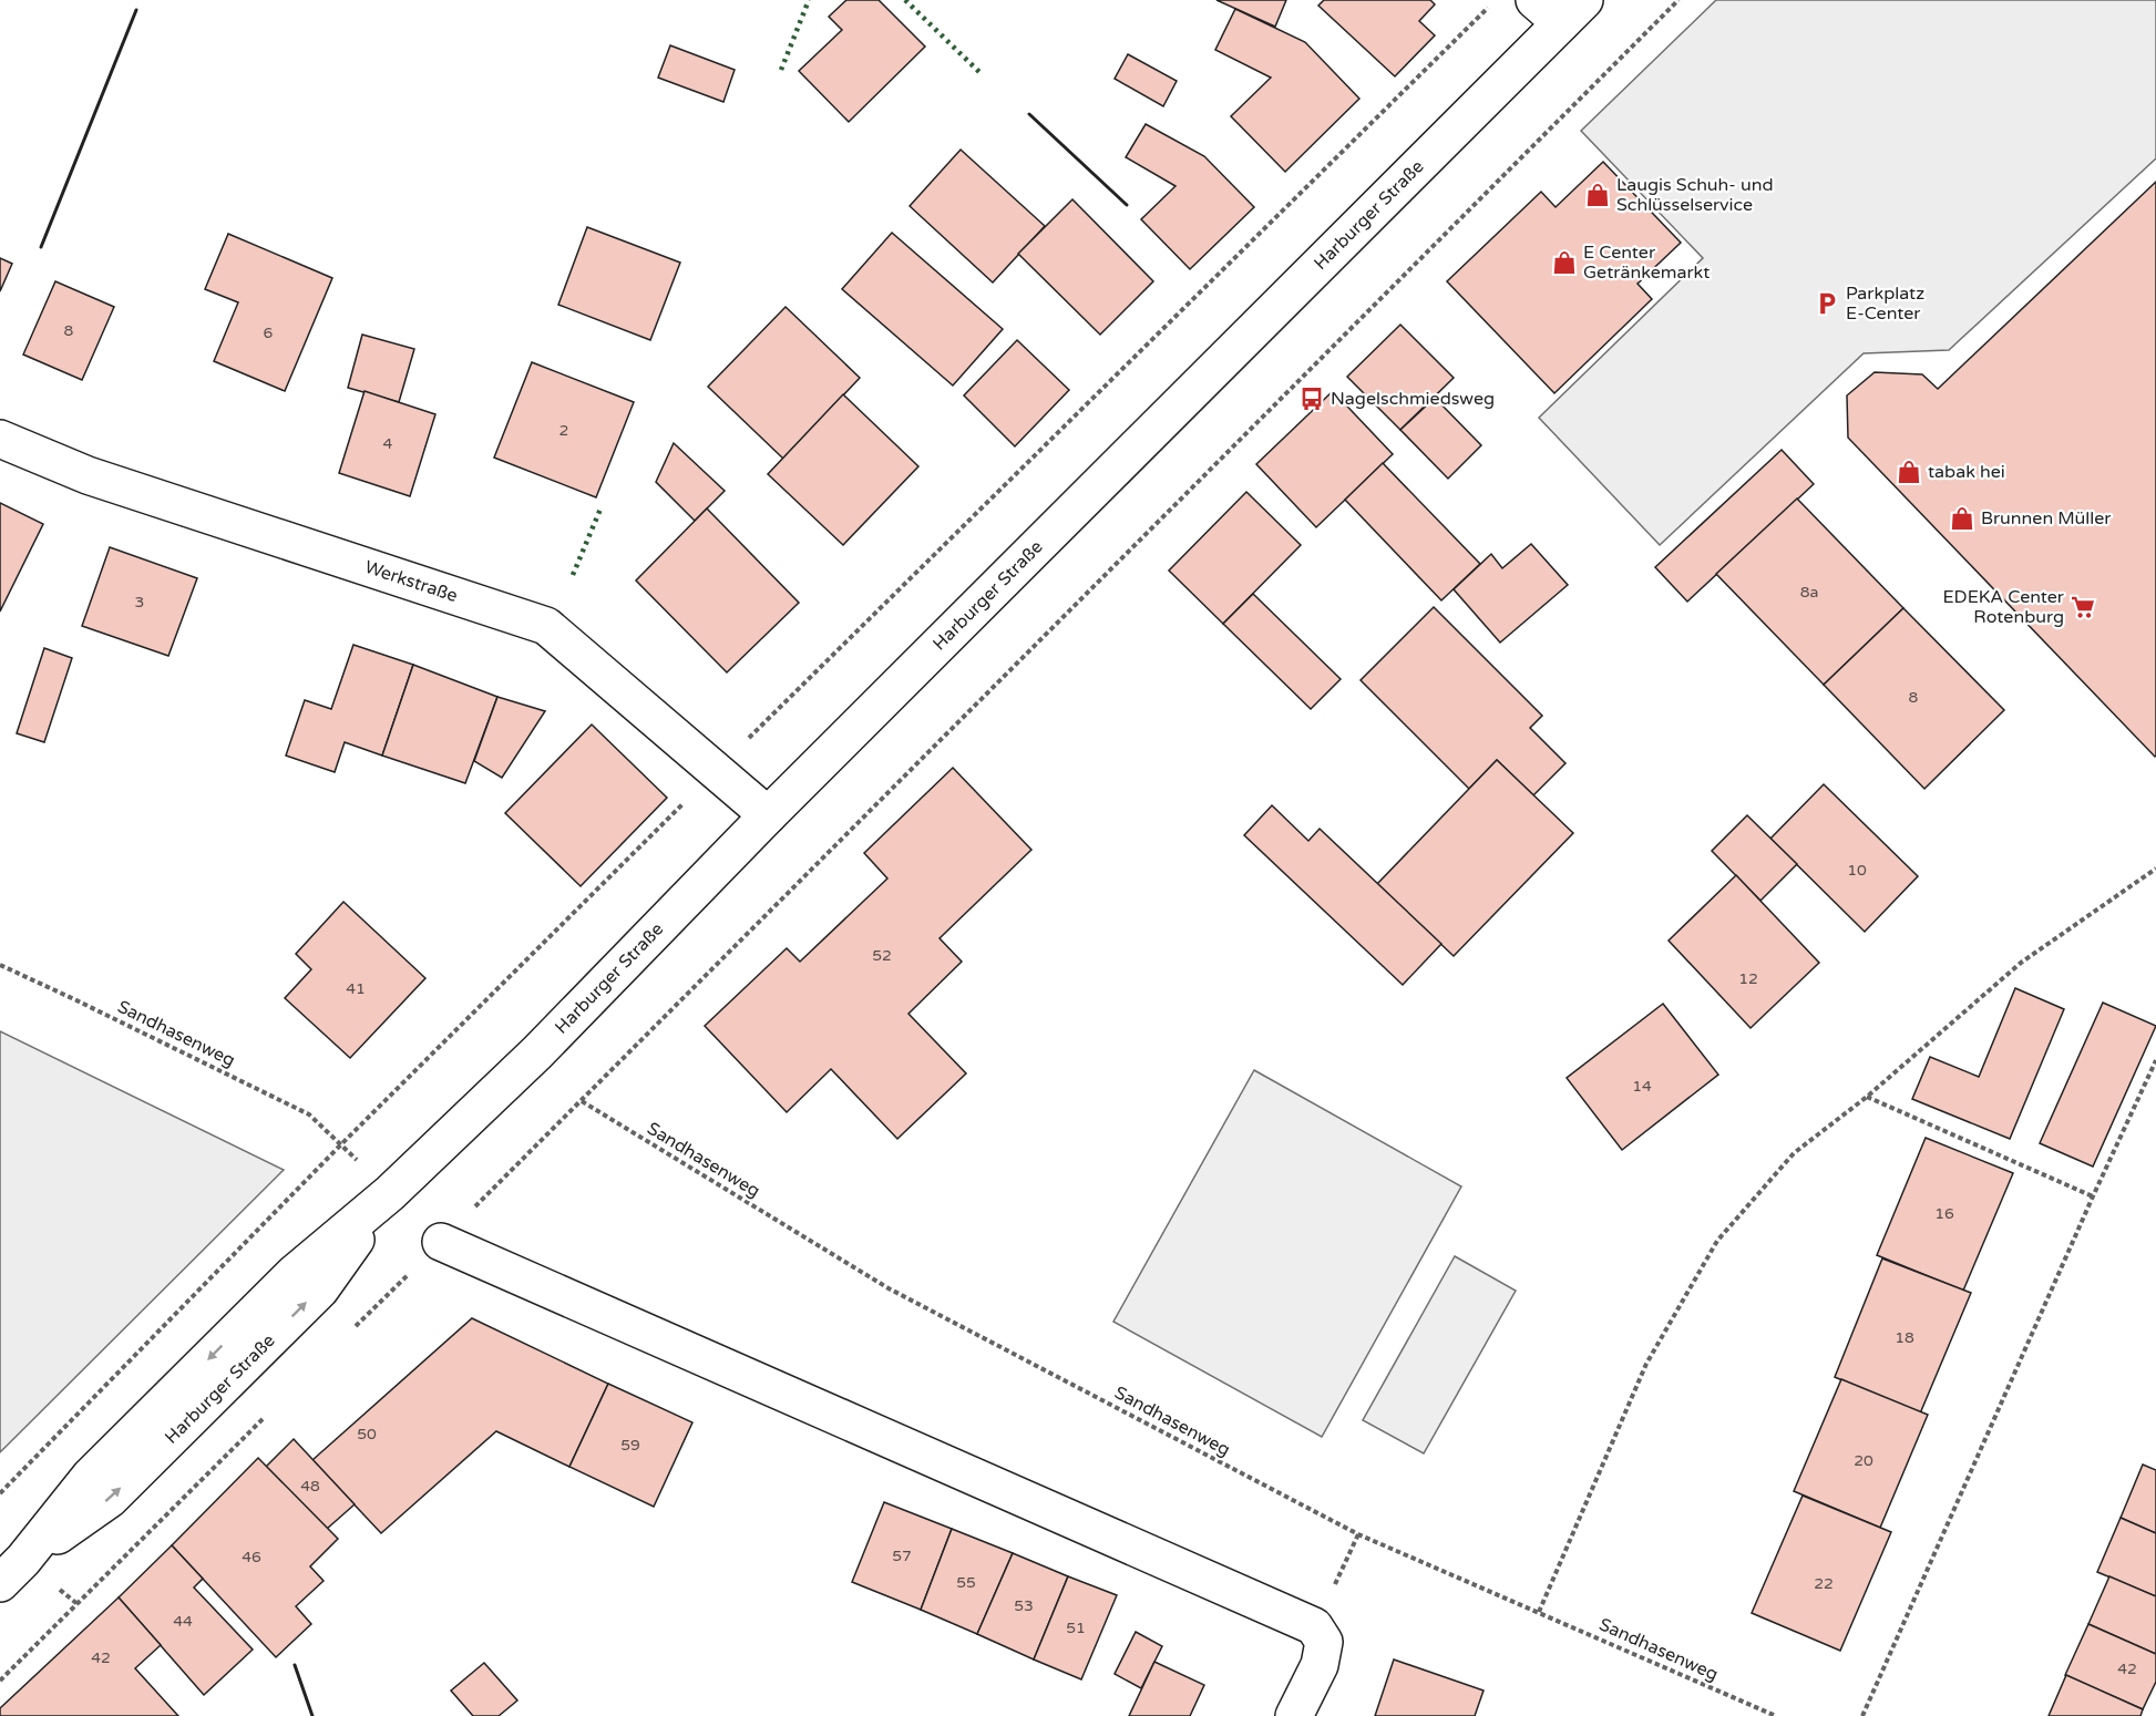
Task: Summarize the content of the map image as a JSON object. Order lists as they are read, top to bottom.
{
  "streets": {
    "main road": ["Harburger Straße", "Werkstraße"],
    "path": ["Sandhasenweg"]
  },
  "crossings": [
    ["Harburger Straße", "Werkstraße"],
    ["Harburger Straße", "Sandhasenweg"]
  ],
  "places": {
    "shop": [
      "Laugis Schuh- und Schlüsselservice",
      "E Center Getränkemarkt",
      "tabak hei",
      "Brunnen Müller"
    ],
    "parking": ["Parkplatz E-Center"],
    "bus stop": ["Nagelschmiedsweg"],
    "supermarket": ["EDEKA Center Rotenburg"]
  },
  "house_numbers": [
    "8",
    "6",
    "2",
    "4",
    "8a",
    "3",
    "8",
    "10",
    "52",
    "12",
    "41",
    "14",
    "16",
    "18",
    "50",
    "59",
    "20",
    "48",
    "57",
    "46",
    "55",
    "22",
    "53",
    "44",
    "51",
    "42",
    "42"
  ]
}
